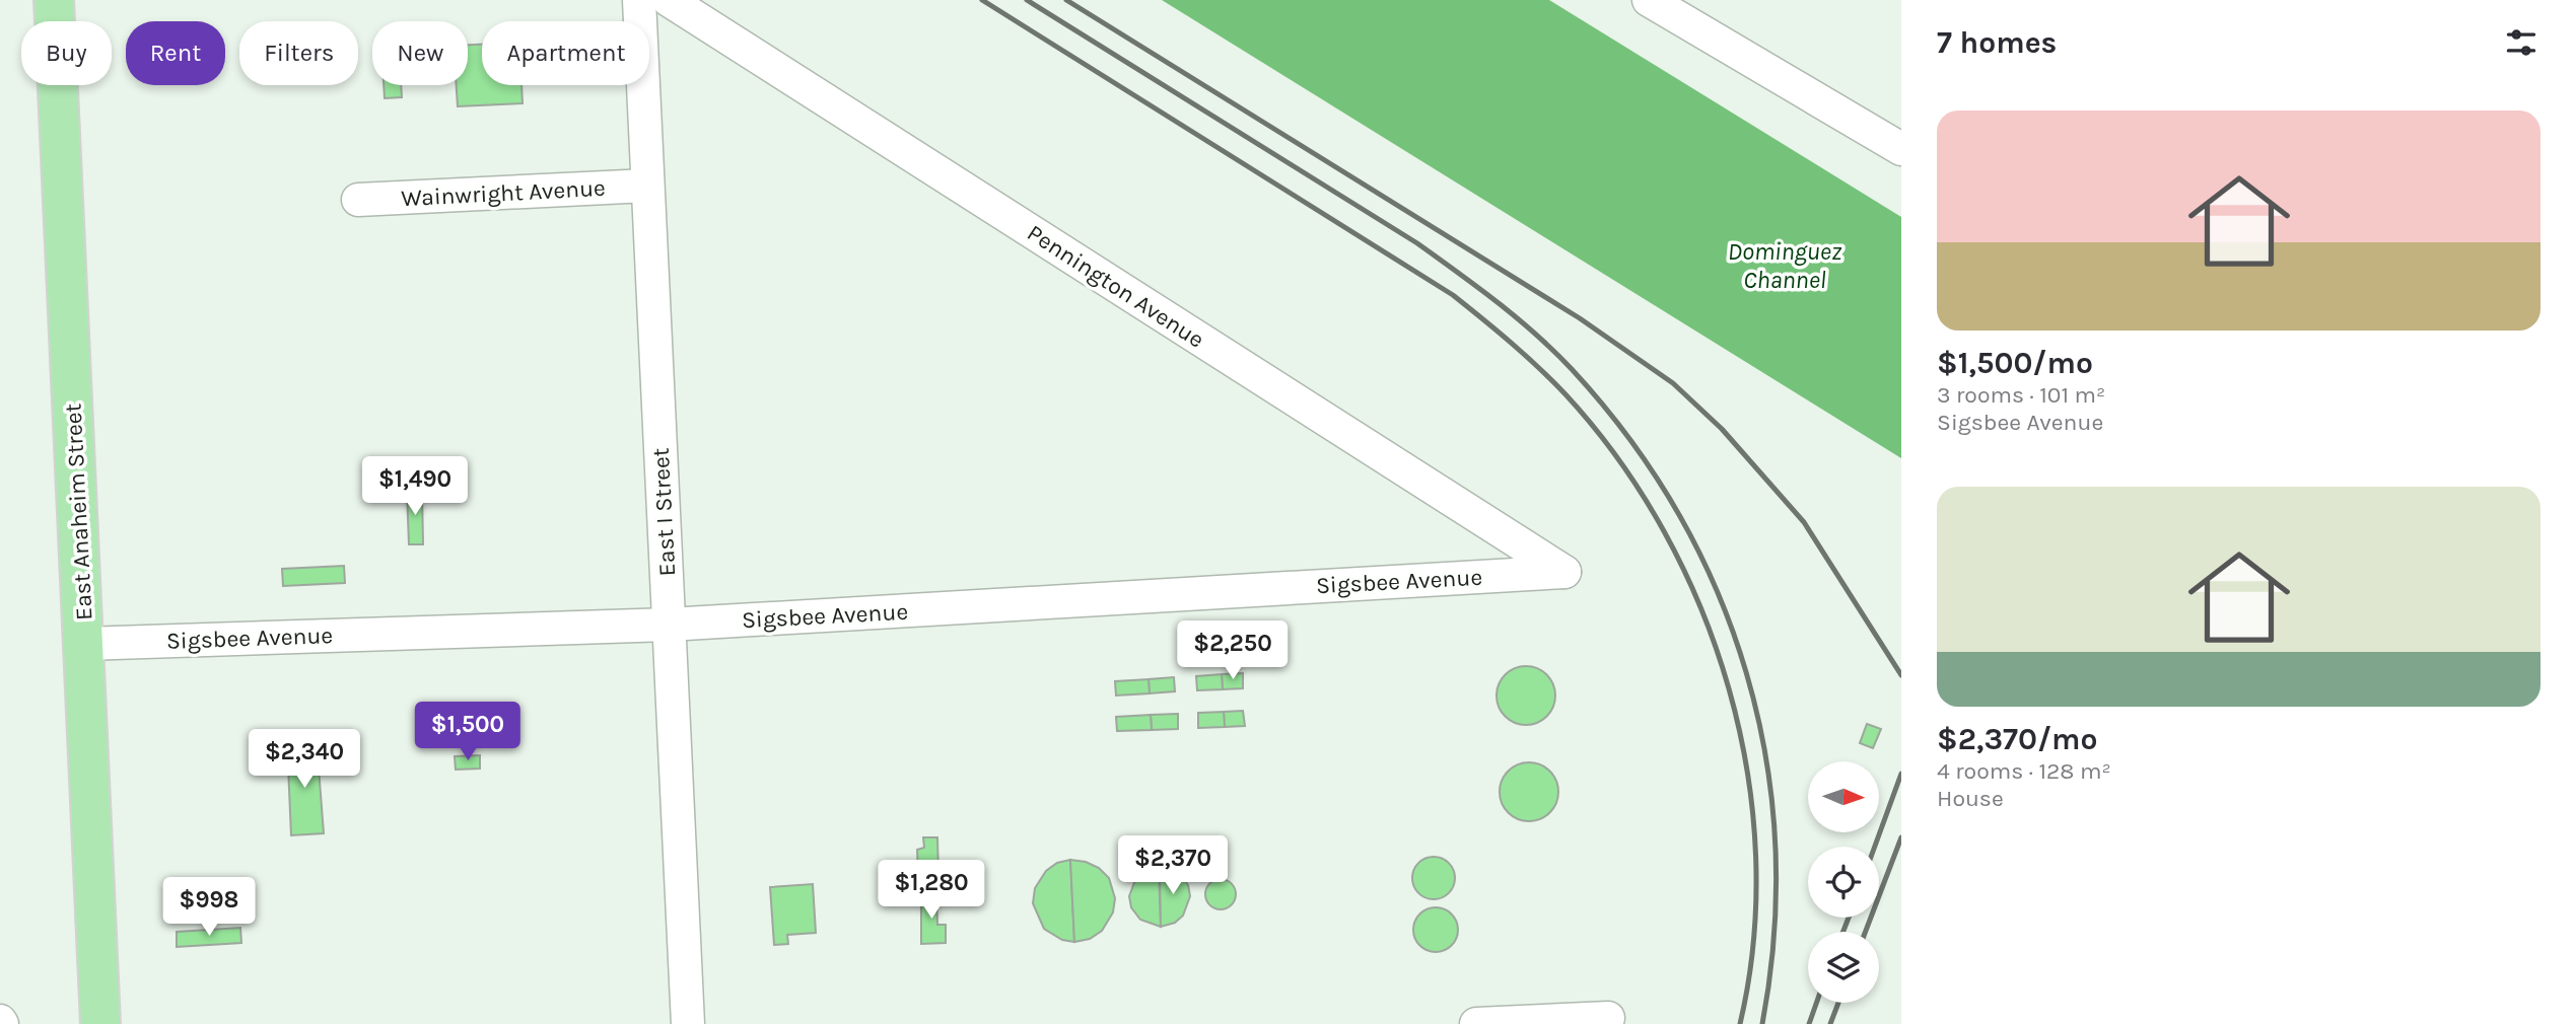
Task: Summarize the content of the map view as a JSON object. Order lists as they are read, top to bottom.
{
  "streets": {
    "main road": ["East Anaheim Street"],
    "street": [
      "Wainwright Avenue",
      "Pennington Avenue",
      "East I Street",
      "Sigsbee Avenue"
    ]
  },
  "crossings": [
    ["Wainwright Avenue", "East I Street"],
    ["Pennington Avenue", "Sigsbee Avenue"],
    ["East Anaheim Street", "Sigsbee Avenue"],
    ["East I Street", "Sigsbee Avenue"]
  ],
  "water": ["Dominguez Channel"],
  "north": "right",
  "page": {
    "heading": "7 homes",
    "chip": [
      "Buy",
      "Rent",
      "Filters",
      "New",
      "Apartment"
    ],
    "list": [
      {
        "name": "$1,500/mo",
        "note": "3 rooms · 101 m² · Sigsbee Avenue"
      },
      {
        "name": "$2,370/mo",
        "note": "4 rooms · 128 m² · House"
      }
    ],
    "price": [
      "$1,490",
      "$2,250",
      "$1,500",
      "$2,340",
      "$2,370",
      "$1,280",
      "$998"
    ]
  }
}
